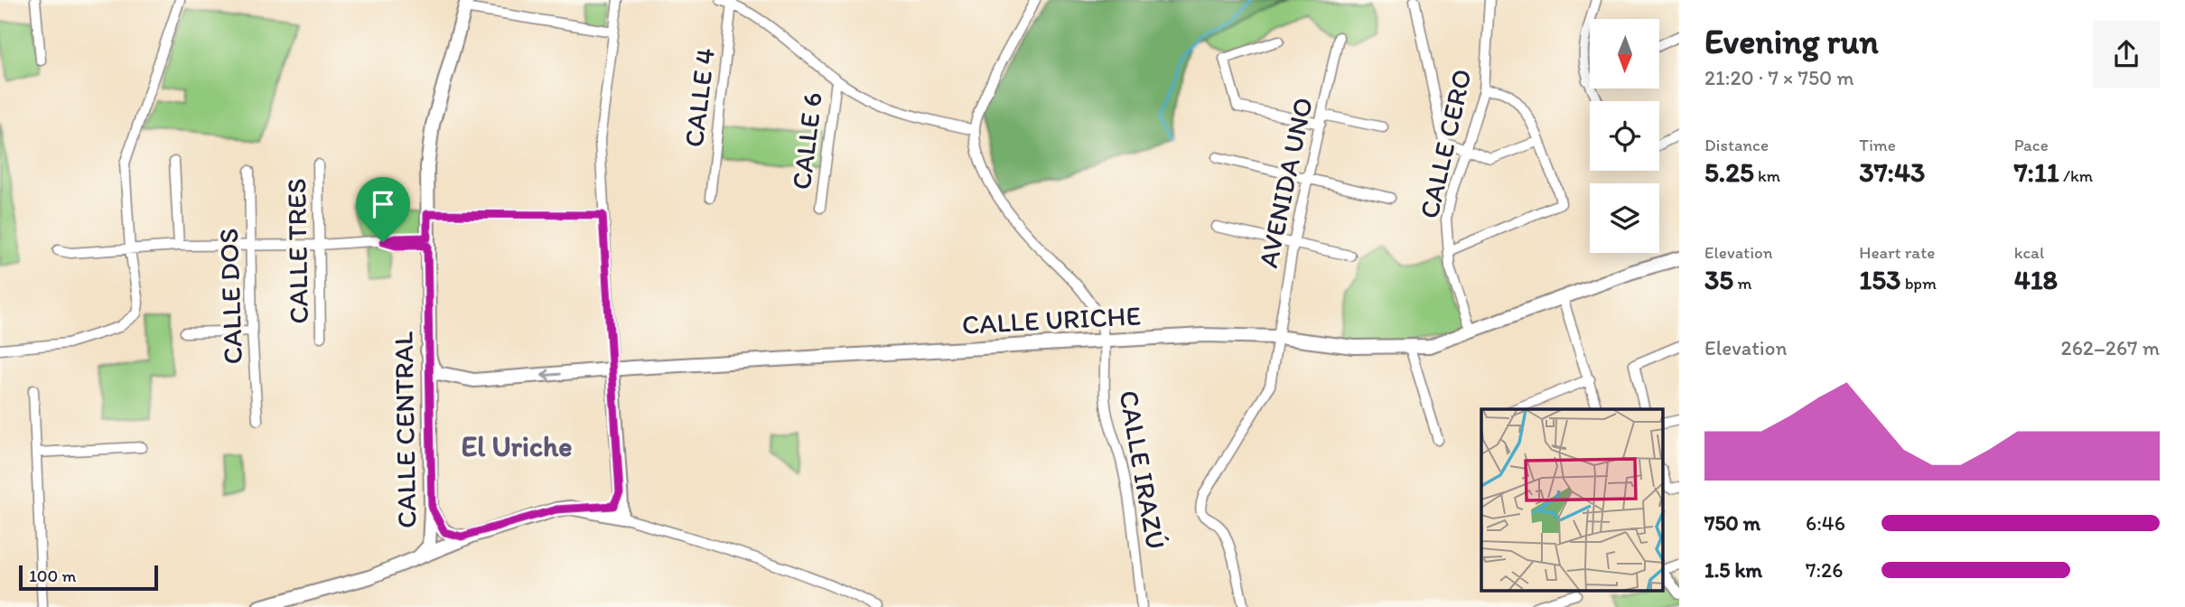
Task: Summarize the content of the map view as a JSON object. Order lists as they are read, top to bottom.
{
  "streets": {
    "main road": ["CALLE URICHE", "CALLE CENTRAL"],
    "street": [
      "CALLE 4",
      "CALLE 6",
      "CALLE CERO",
      "AVENIDA UNO",
      "CALLE TRES",
      "CALLE DOS",
      "CALLE IRAZÚ"
    ]
  },
  "crossings": [
    ["CALLE CERO", "CALLE URICHE"],
    ["AVENIDA UNO", "CALLE URICHE"],
    ["CALLE URICHE", "CALLE CENTRAL"],
    ["CALLE URICHE", "CALLE IRAZÚ"]
  ],
  "districts": ["El Uriche"],
  "scale_bar": "100 m",
  "north": "bottom",
  "page": {
    "heading": ["Evening run", "21:20 · 7 × 750 m"],
    "stats": [
      ["Distance", "5.25 km"],
      ["Time", "37:43"],
      ["Pace", "7:11 /km"],
      ["Elevation", "35 m"],
      ["Heart rate", "153 bpm"],
      ["kcal", "418"]
    ],
    "chart": ["Elevation", "262–267 m"],
    "list": [
      {
        "name": "750 m",
        "note": "6:46"
      },
      {
        "name": "1.5 km",
        "note": "7:26"
      }
    ],
    "scale": "100 m"
  }
}
